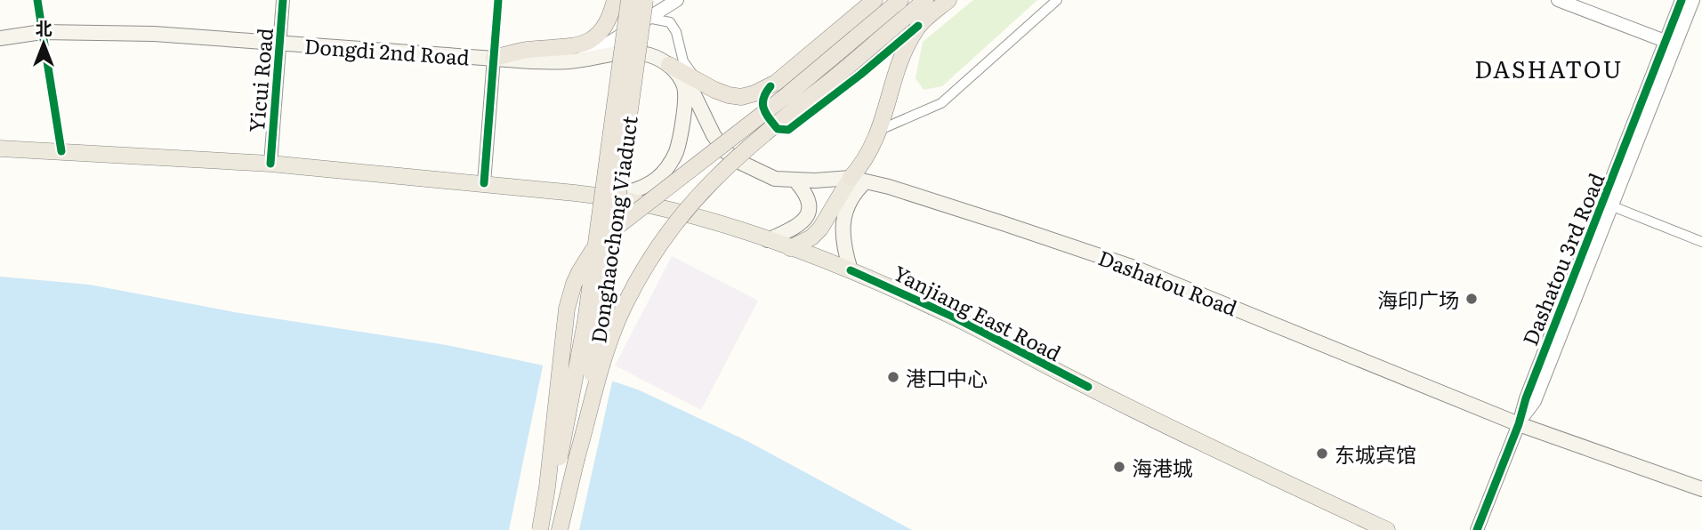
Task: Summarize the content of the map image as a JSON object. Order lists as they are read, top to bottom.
{
  "streets": {
    "highway": ["Donghaochong Viaduct"],
    "main road": ["Dongdi 2nd Road", "Dashatou Road", "Yanjiang East Road"],
    "street": ["Yicui Road", "Dashatou 3rd Road"]
  },
  "crossings": [
    ["Dongdi 2nd Road", "Yicui Road"],
    ["Dongdi 2nd Road", "Dashatou Road"],
    ["Yicui Road", "Yanjiang East Road"],
    ["Dashatou 3rd Road", "Dashatou Road"]
  ],
  "districts": ["DASHATOU"],
  "places": [
    "海印广场",
    "港口中心",
    "东城宾馆",
    "海港城"
  ],
  "north": "top"
}
